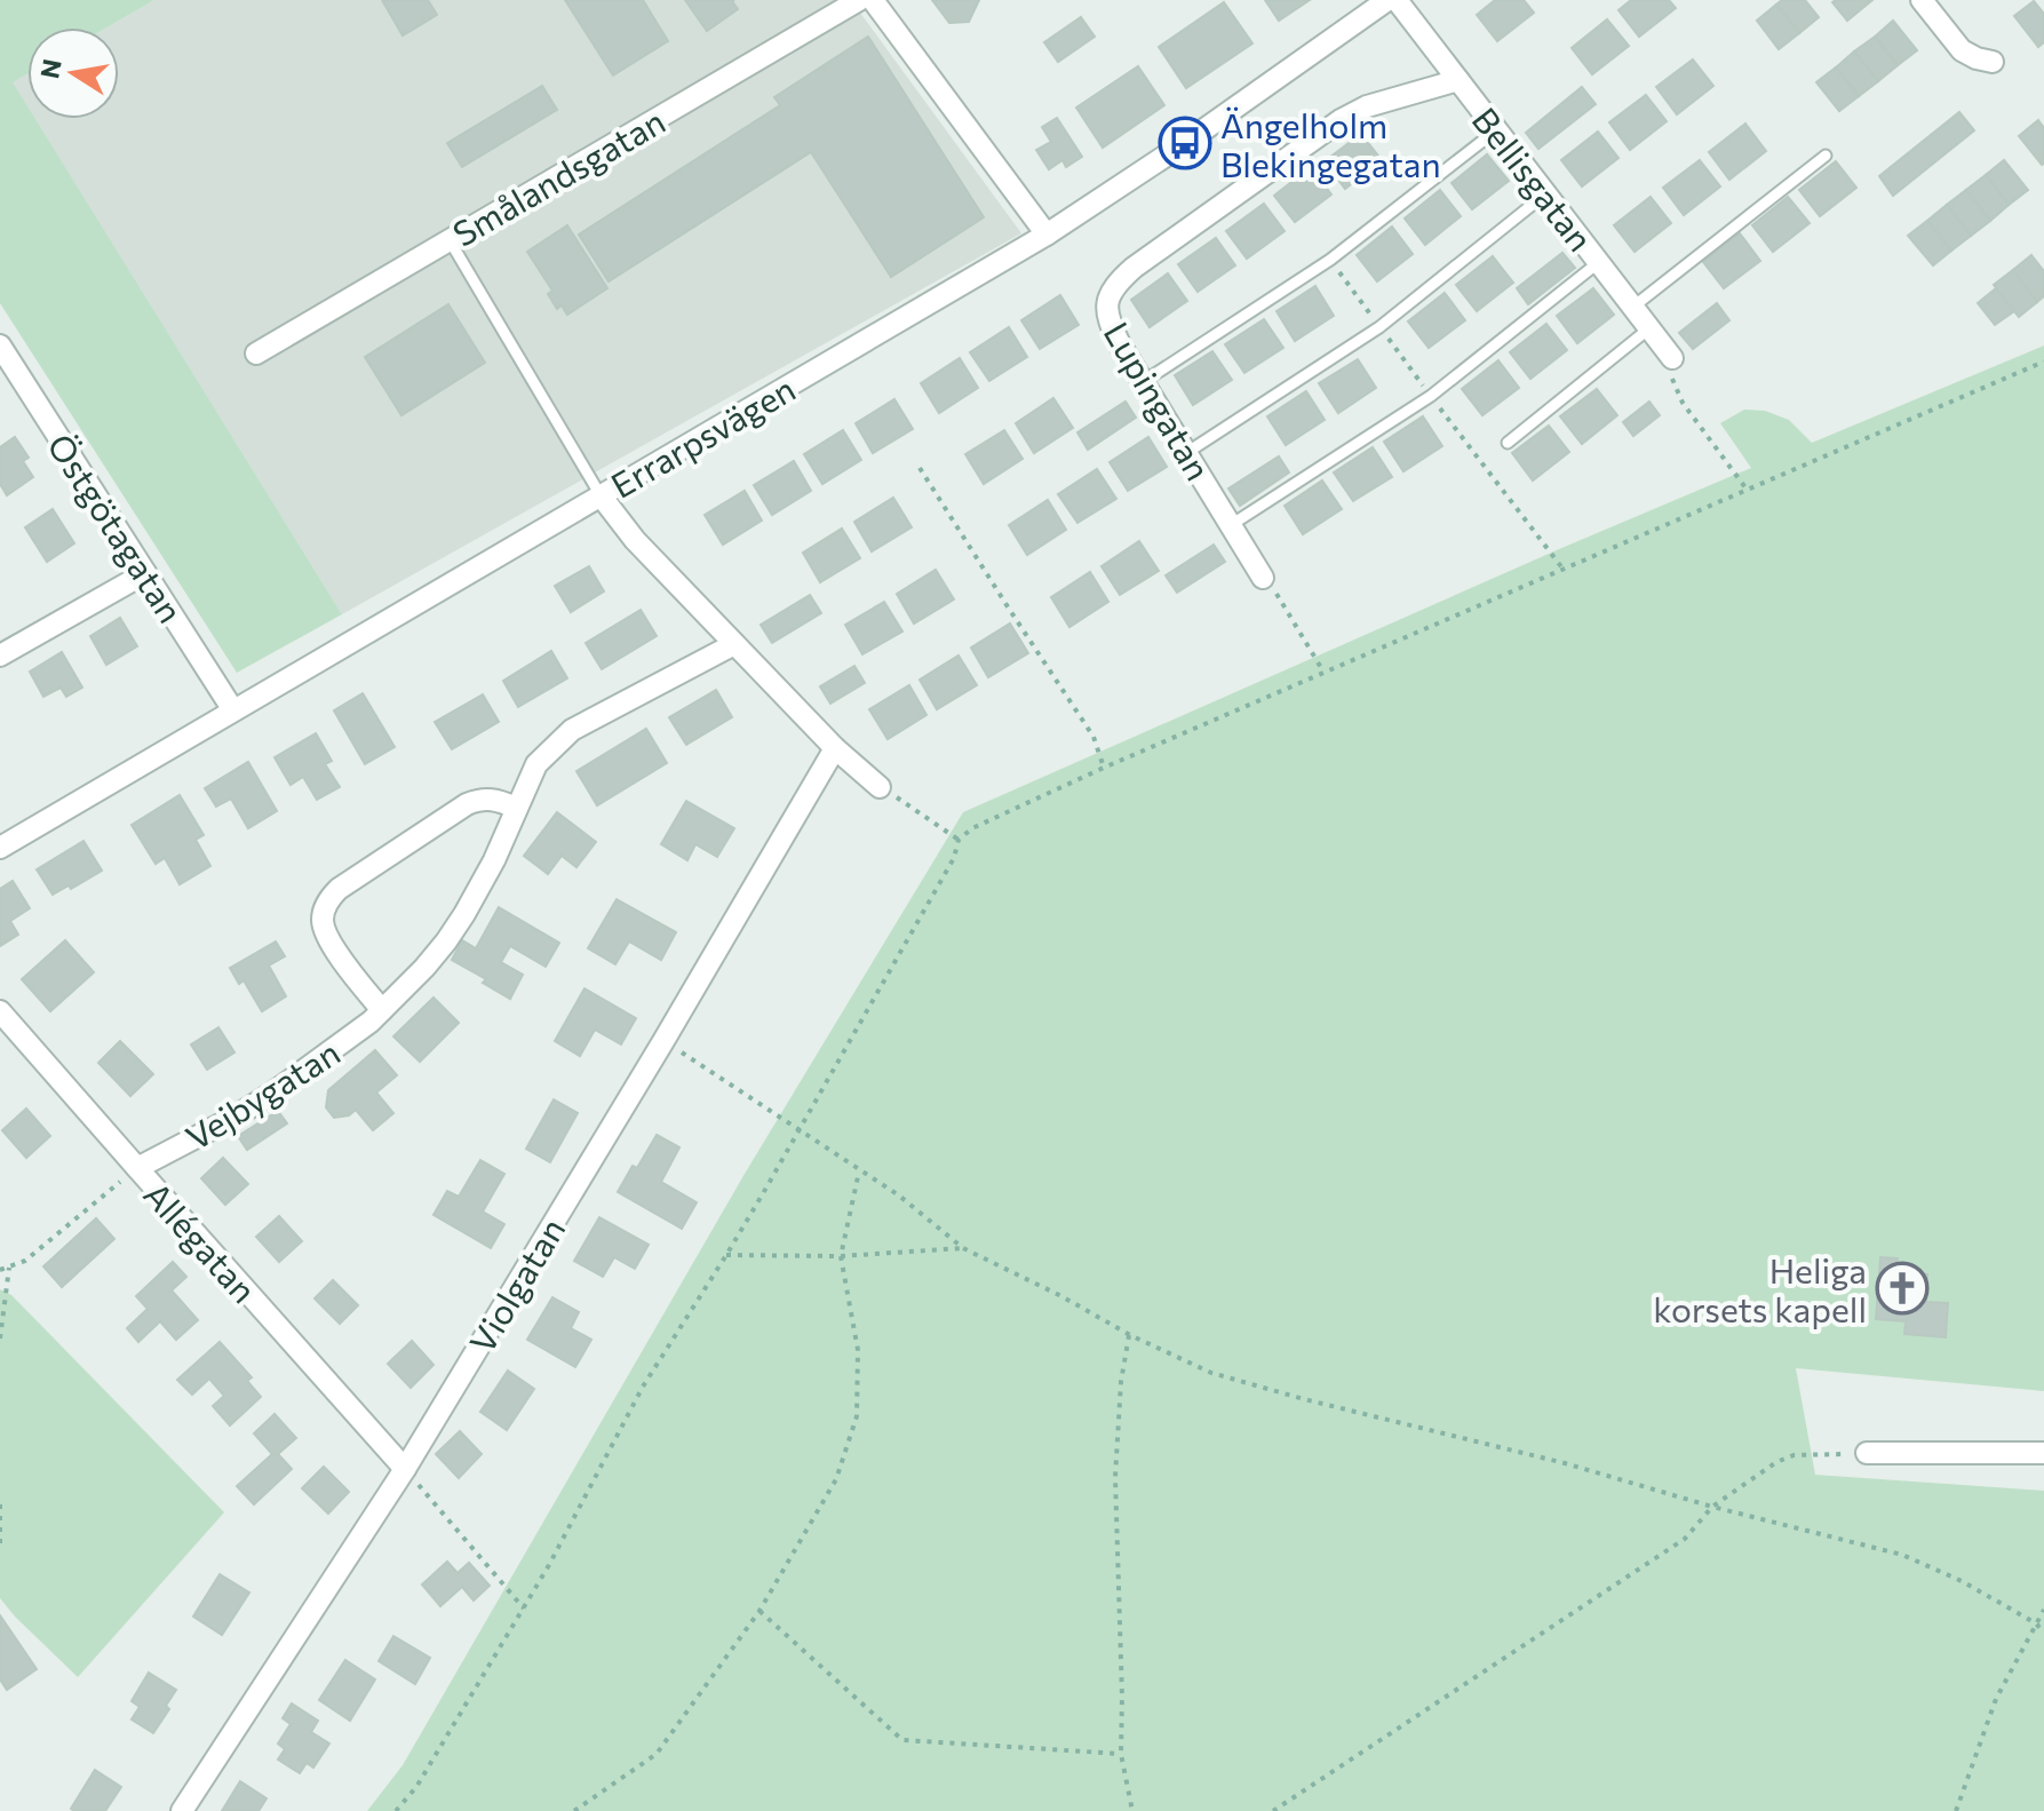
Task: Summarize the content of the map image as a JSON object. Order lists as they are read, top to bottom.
{
  "streets": {
    "street": [
      "Smålandsgatan",
      "Bellisgatan",
      "Lupingatan",
      "Errarpsvägen",
      "Östgötagatan",
      "Vejbygatan",
      "Allégatan",
      "Violgatan"
    ]
  },
  "crossings": [
    ["Bellisgatan", "Lupingatan"],
    ["Errarpsvägen", "Östgötagatan"],
    ["Vejbygatan", "Allégatan"],
    ["Allégatan", "Violgatan"]
  ],
  "places": {
    "bus stop": ["Ängelholm Blekingegatan"],
    "church": ["Heliga korsets kapell"]
  },
  "north": "left"
}
